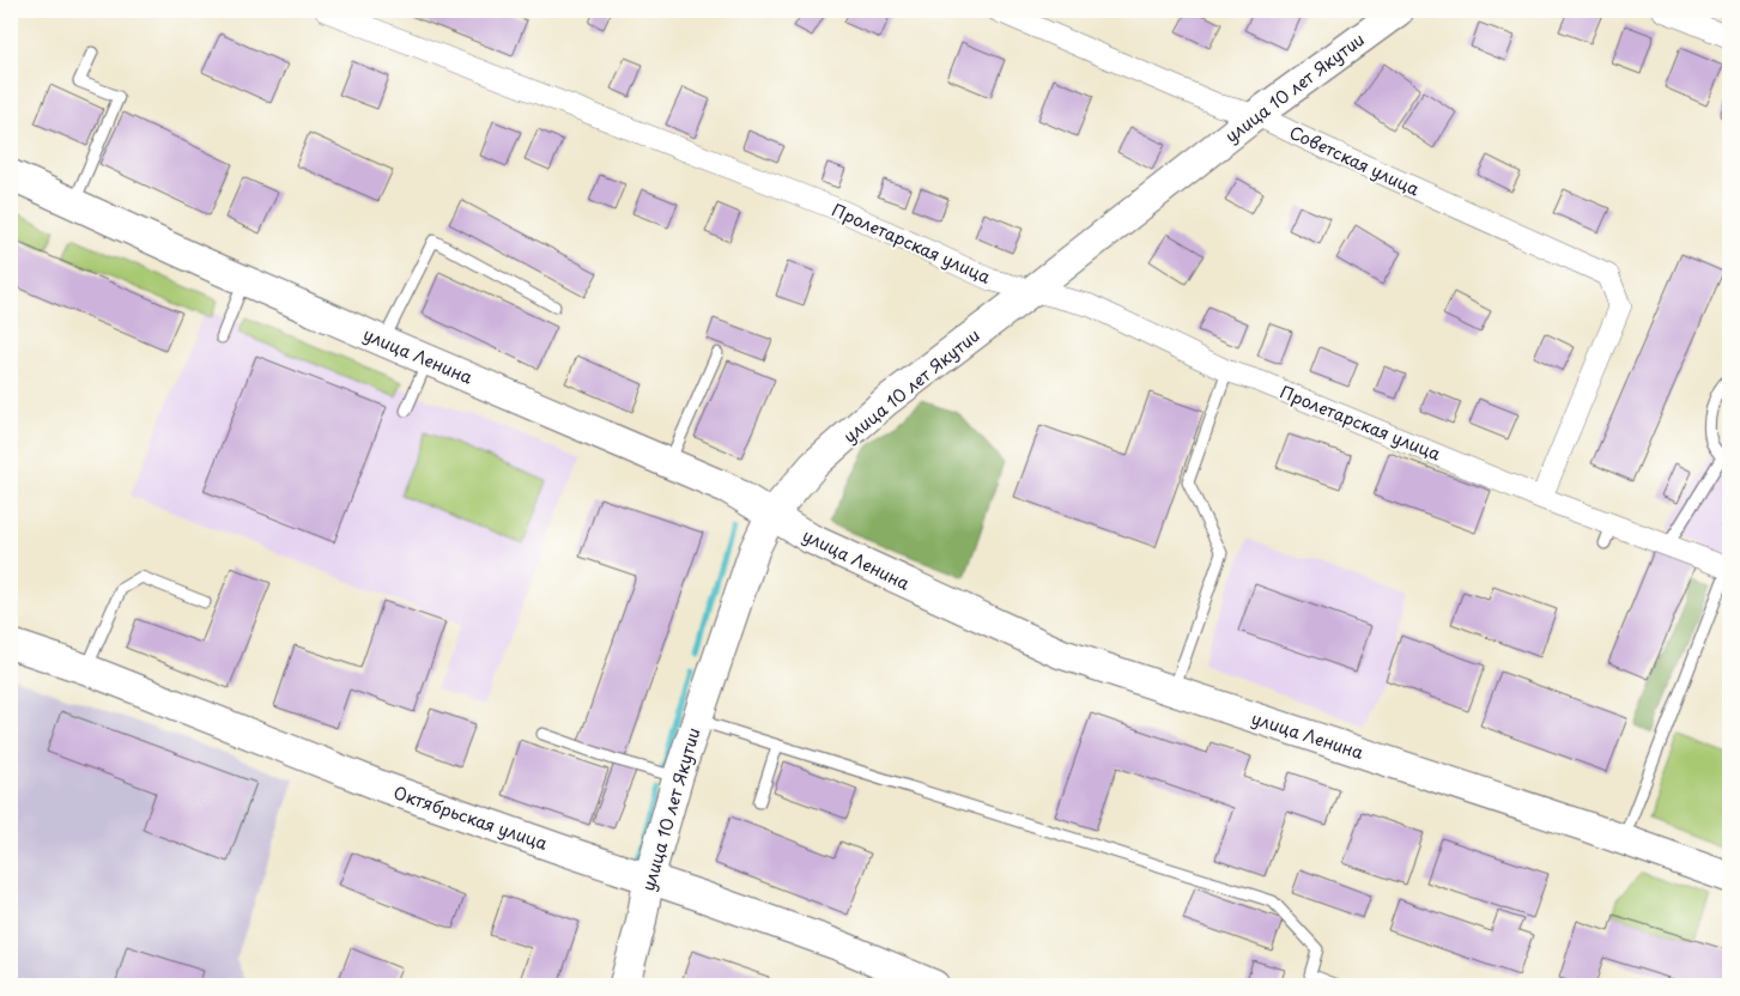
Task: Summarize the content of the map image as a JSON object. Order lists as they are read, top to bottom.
{
  "streets": {
    "main road": ["улица 10 лет Якутии", "улица Ленина", "Октябрьская улица"],
    "street": ["Советская улица", "Пролетарская улица"]
  },
  "crossings": [
    ["улица 10 лет Якутии", "Советская улица"],
    ["улица 10 лет Якутии", "Пролетарская улица"],
    ["улица 10 лет Якутии", "улица Ленина"],
    ["улица 10 лет Якутии", "Октябрьская улица"],
    ["Советская улица", "Пролетарская улица"]
  ]
}
